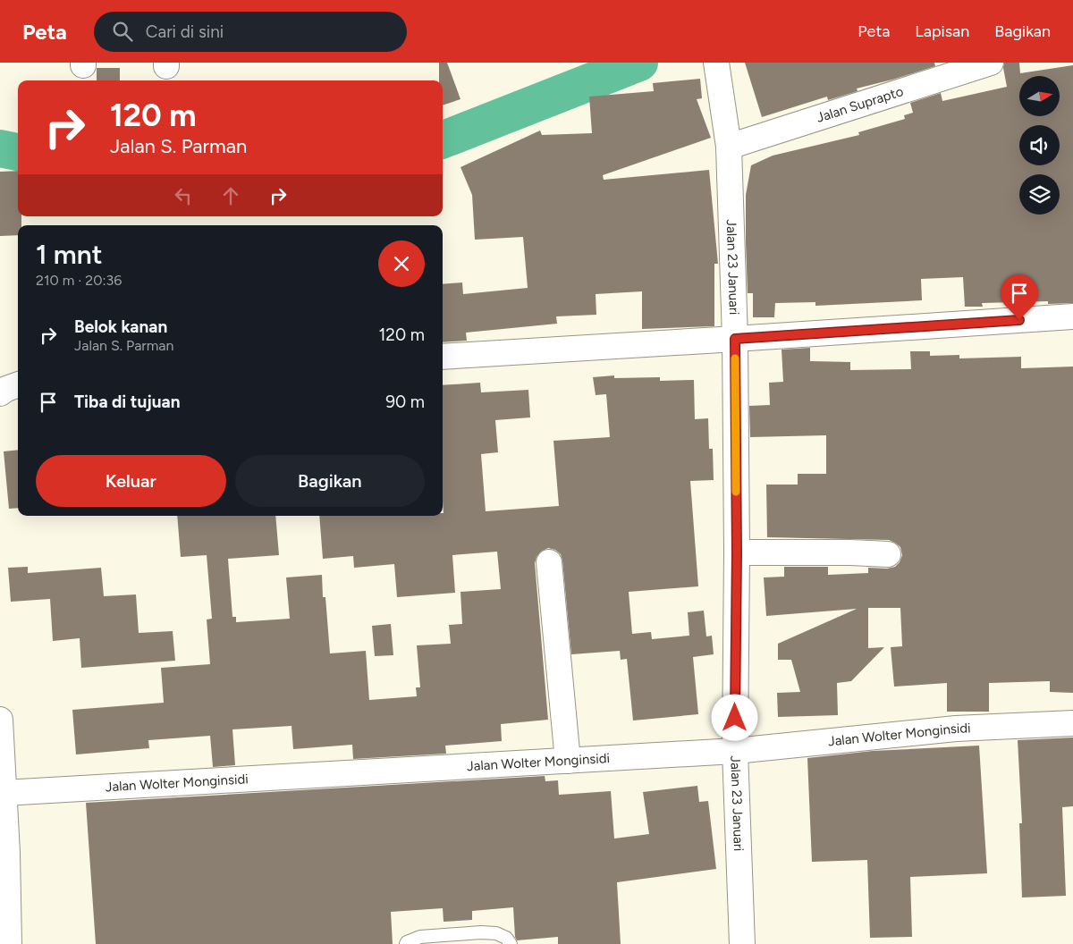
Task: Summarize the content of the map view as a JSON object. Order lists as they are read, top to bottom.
{
  "streets": {
    "street": ["Jalan Suprapto", "Jalan 23 Januari", "Jalan Wolter Monginsidi"]
  },
  "crossings": [
    ["Jalan Suprapto", "Jalan 23 Januari"],
    ["Jalan 23 Januari", "Jalan Wolter Monginsidi"]
  ],
  "north": "right",
  "page": {
    "header": "Peta",
    "search": "Cari di sini",
    "nav": ["Peta", "Lapisan", "Bagikan"],
    "turn": ["120 m", "Jalan S. Parman"],
    "heading": ["1 mnt", "210 m · 20:36"],
    "list": [
      {
        "name": "Belok kanan",
        "note": "Jalan S. Parman",
        "value": "120 m"
      },
      {
        "name": "Tiba di tujuan",
        "value": "90 m"
      }
    ],
    "buttons": ["Keluar", "Bagikan"]
  }
}
